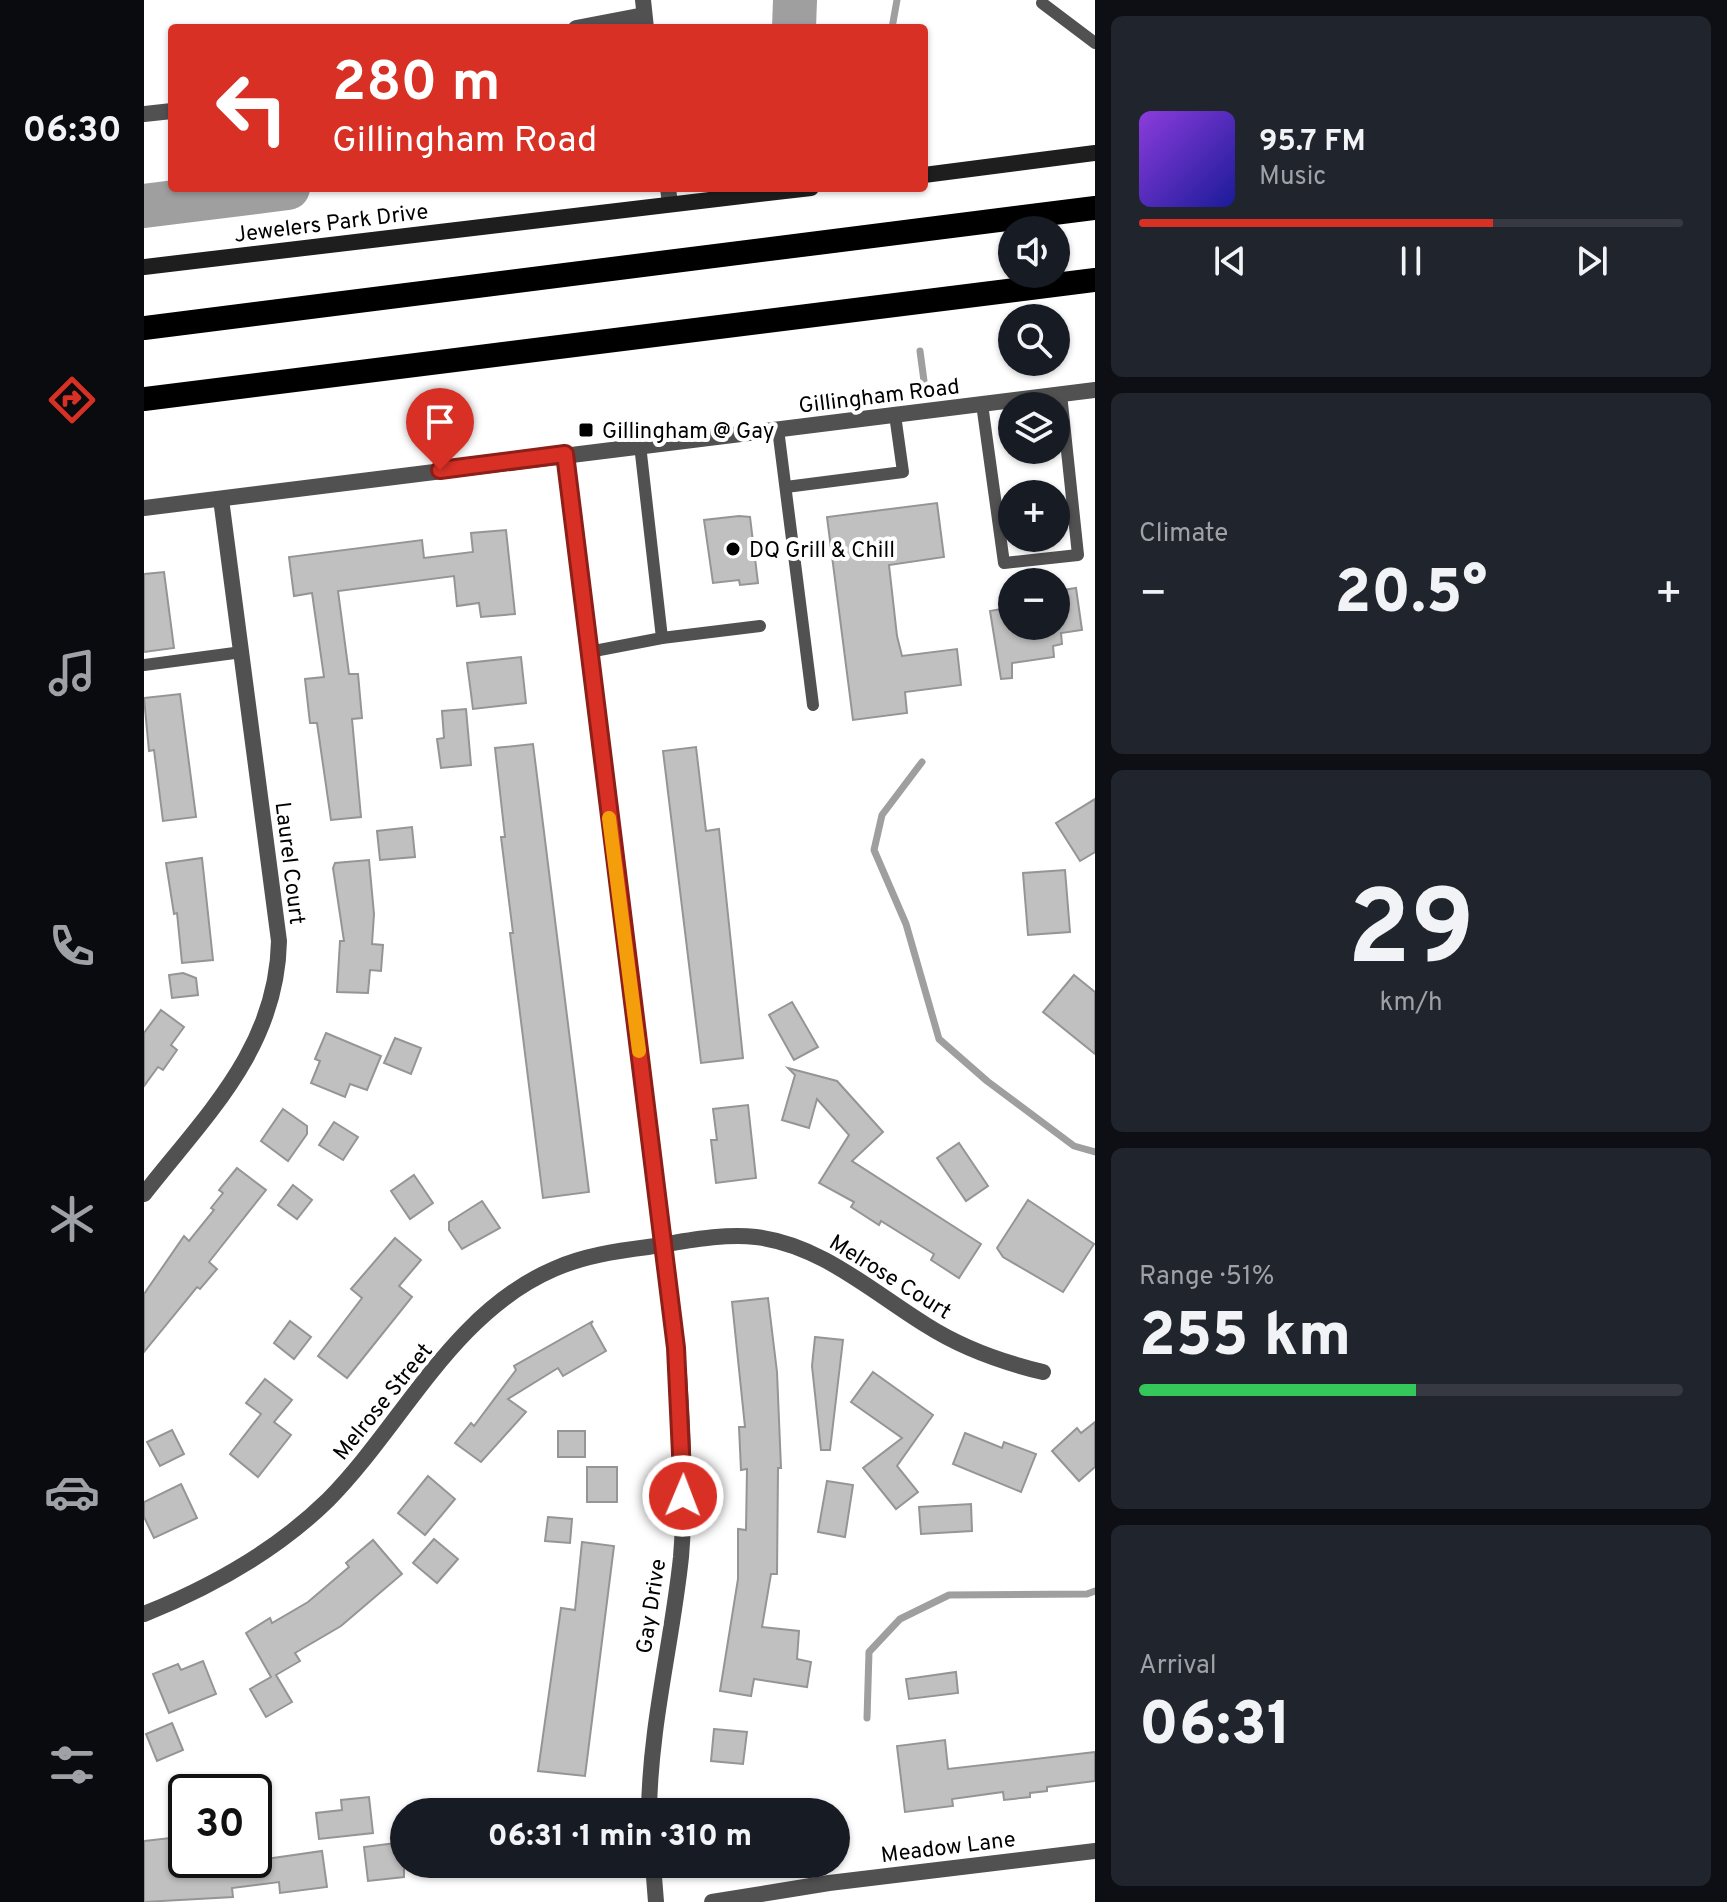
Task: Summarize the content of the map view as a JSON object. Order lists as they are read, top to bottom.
{
  "streets": {
    "street": [
      "Jewelers Park Drive",
      "Gillingham Road",
      "Laurel Court",
      "Melrose Court",
      "Melrose Street",
      "Gay Drive",
      "Meadow Lane"
    ]
  },
  "crossings": [
    ["Gillingham Road", "Laurel Court"],
    ["Gillingham Road", "Gay Drive"],
    ["Melrose Court", "Melrose Street"],
    ["Melrose Court", "Gay Drive"],
    ["Melrose Street", "Gay Drive"]
  ],
  "places": {
    "transit": ["Gillingham @ Gay"],
    "other": ["DQ Grill & Chill"]
  },
  "page": {
    "tabs": "06:30",
    "turn": ["280 m", "Gillingham Road"],
    "song": ["95.7 FM", "Music"],
    "map_buttons": ["+", "−"],
    "tile": [
      "Climate",
      ["29", "km/h"],
      ["Range · 51%", "255 km"],
      ["Arrival", "06:31"]
    ],
    "heat": ["−", "20.5°", "+"],
    "limit": "30",
    "trip": "06:31 · 1 min · 310 m"
  }
}
